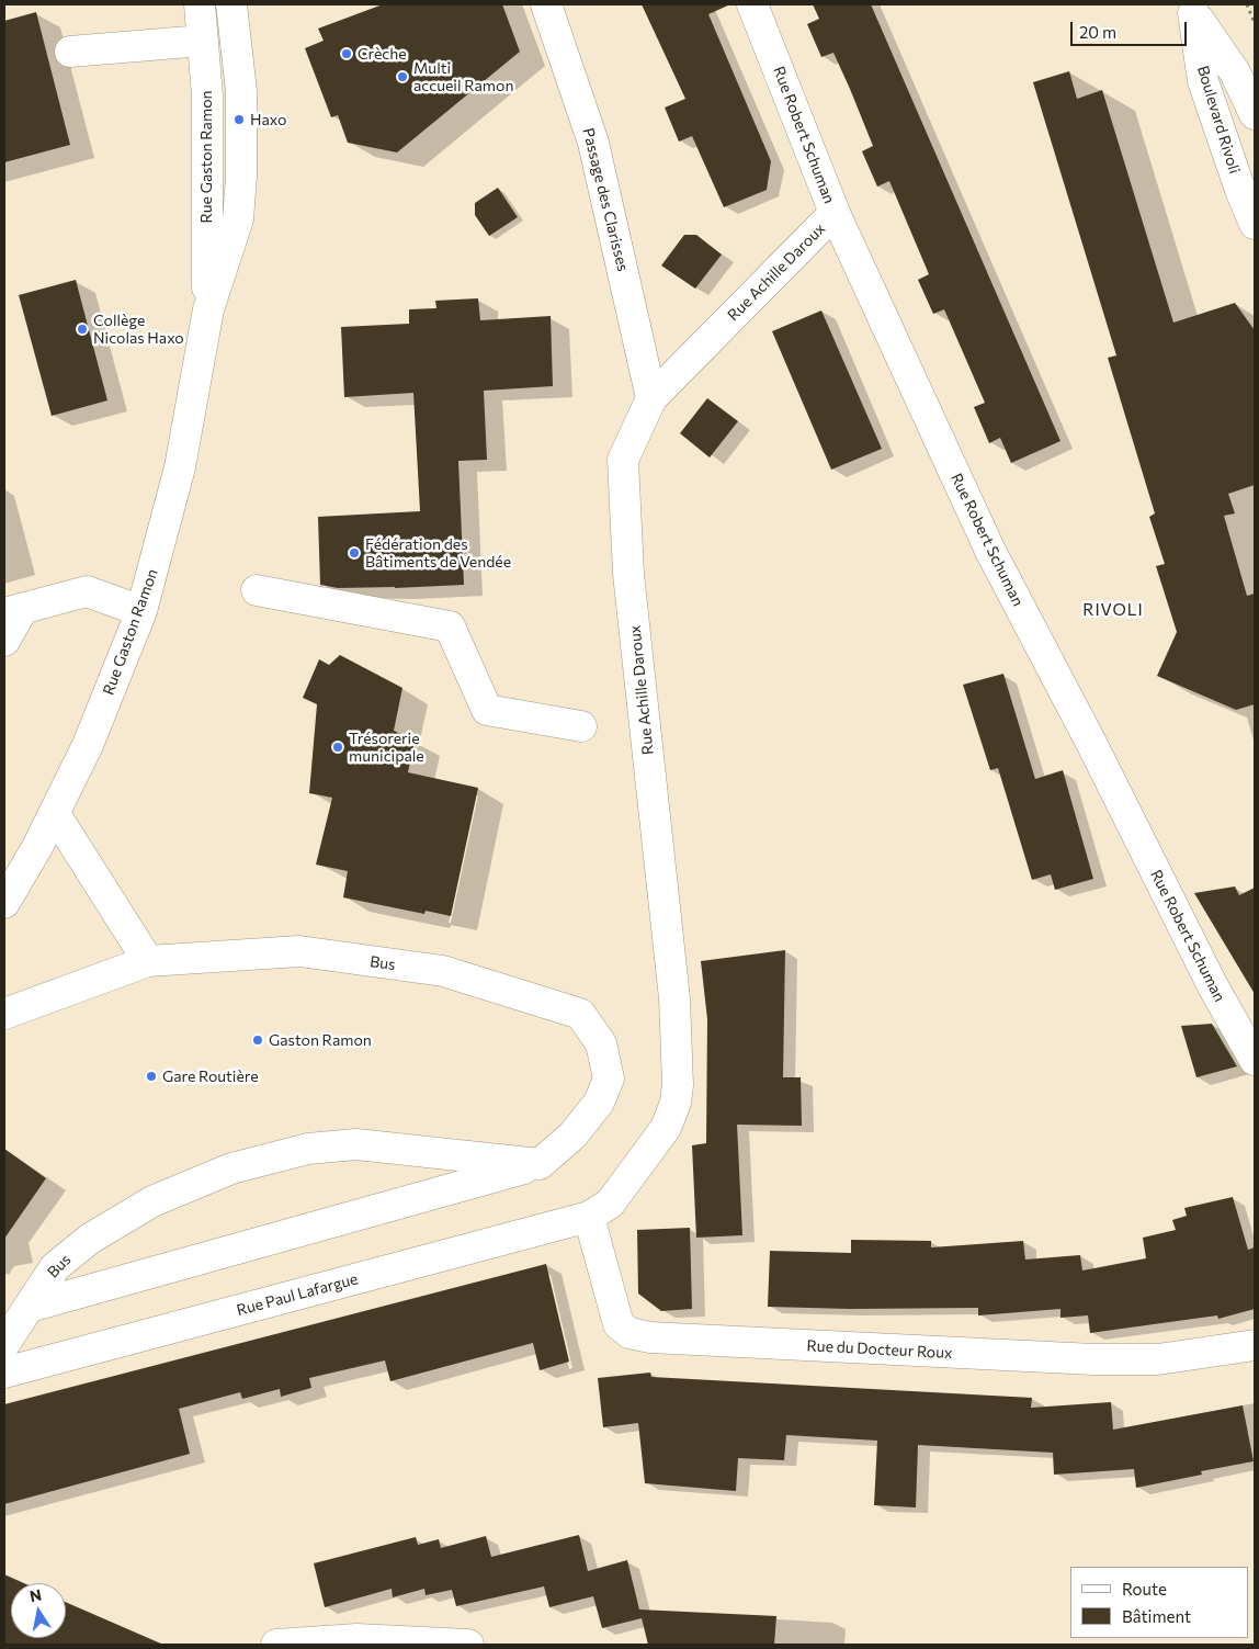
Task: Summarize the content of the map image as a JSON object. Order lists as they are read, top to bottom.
{
  "streets": {
    "street": [
      "Boulevard Rivoli",
      "Rue Robert Schuman",
      "Rue Gaston Ramon",
      "Passage des Clarisses",
      "Rue Achille Daroux",
      "Bus",
      "Rue Paul Lafargue",
      "Rue du Docteur Roux"
    ]
  },
  "crossings": [
    ["Rue Robert Schuman", "Rue Achille Daroux"],
    ["Passage des Clarisses", "Rue Achille Daroux"],
    ["Rue Achille Daroux", "Rue Paul Lafargue"],
    ["Rue Achille Daroux", "Rue du Docteur Roux"],
    ["Rue Paul Lafargue", "Rue du Docteur Roux"]
  ],
  "districts": ["RIVOLI"],
  "places": [
    "Crèche",
    "Multi accueil Ramon",
    "Haxo",
    "Collège Nicolas Haxo",
    "Fédération des Bâtiments de Vendée",
    "Trésorerie municipale",
    "Gaston Ramon",
    "Gare Routière"
  ],
  "legend": ["Route", "Bâtiment"],
  "scale_bar": "20 m",
  "north": "top"
}
